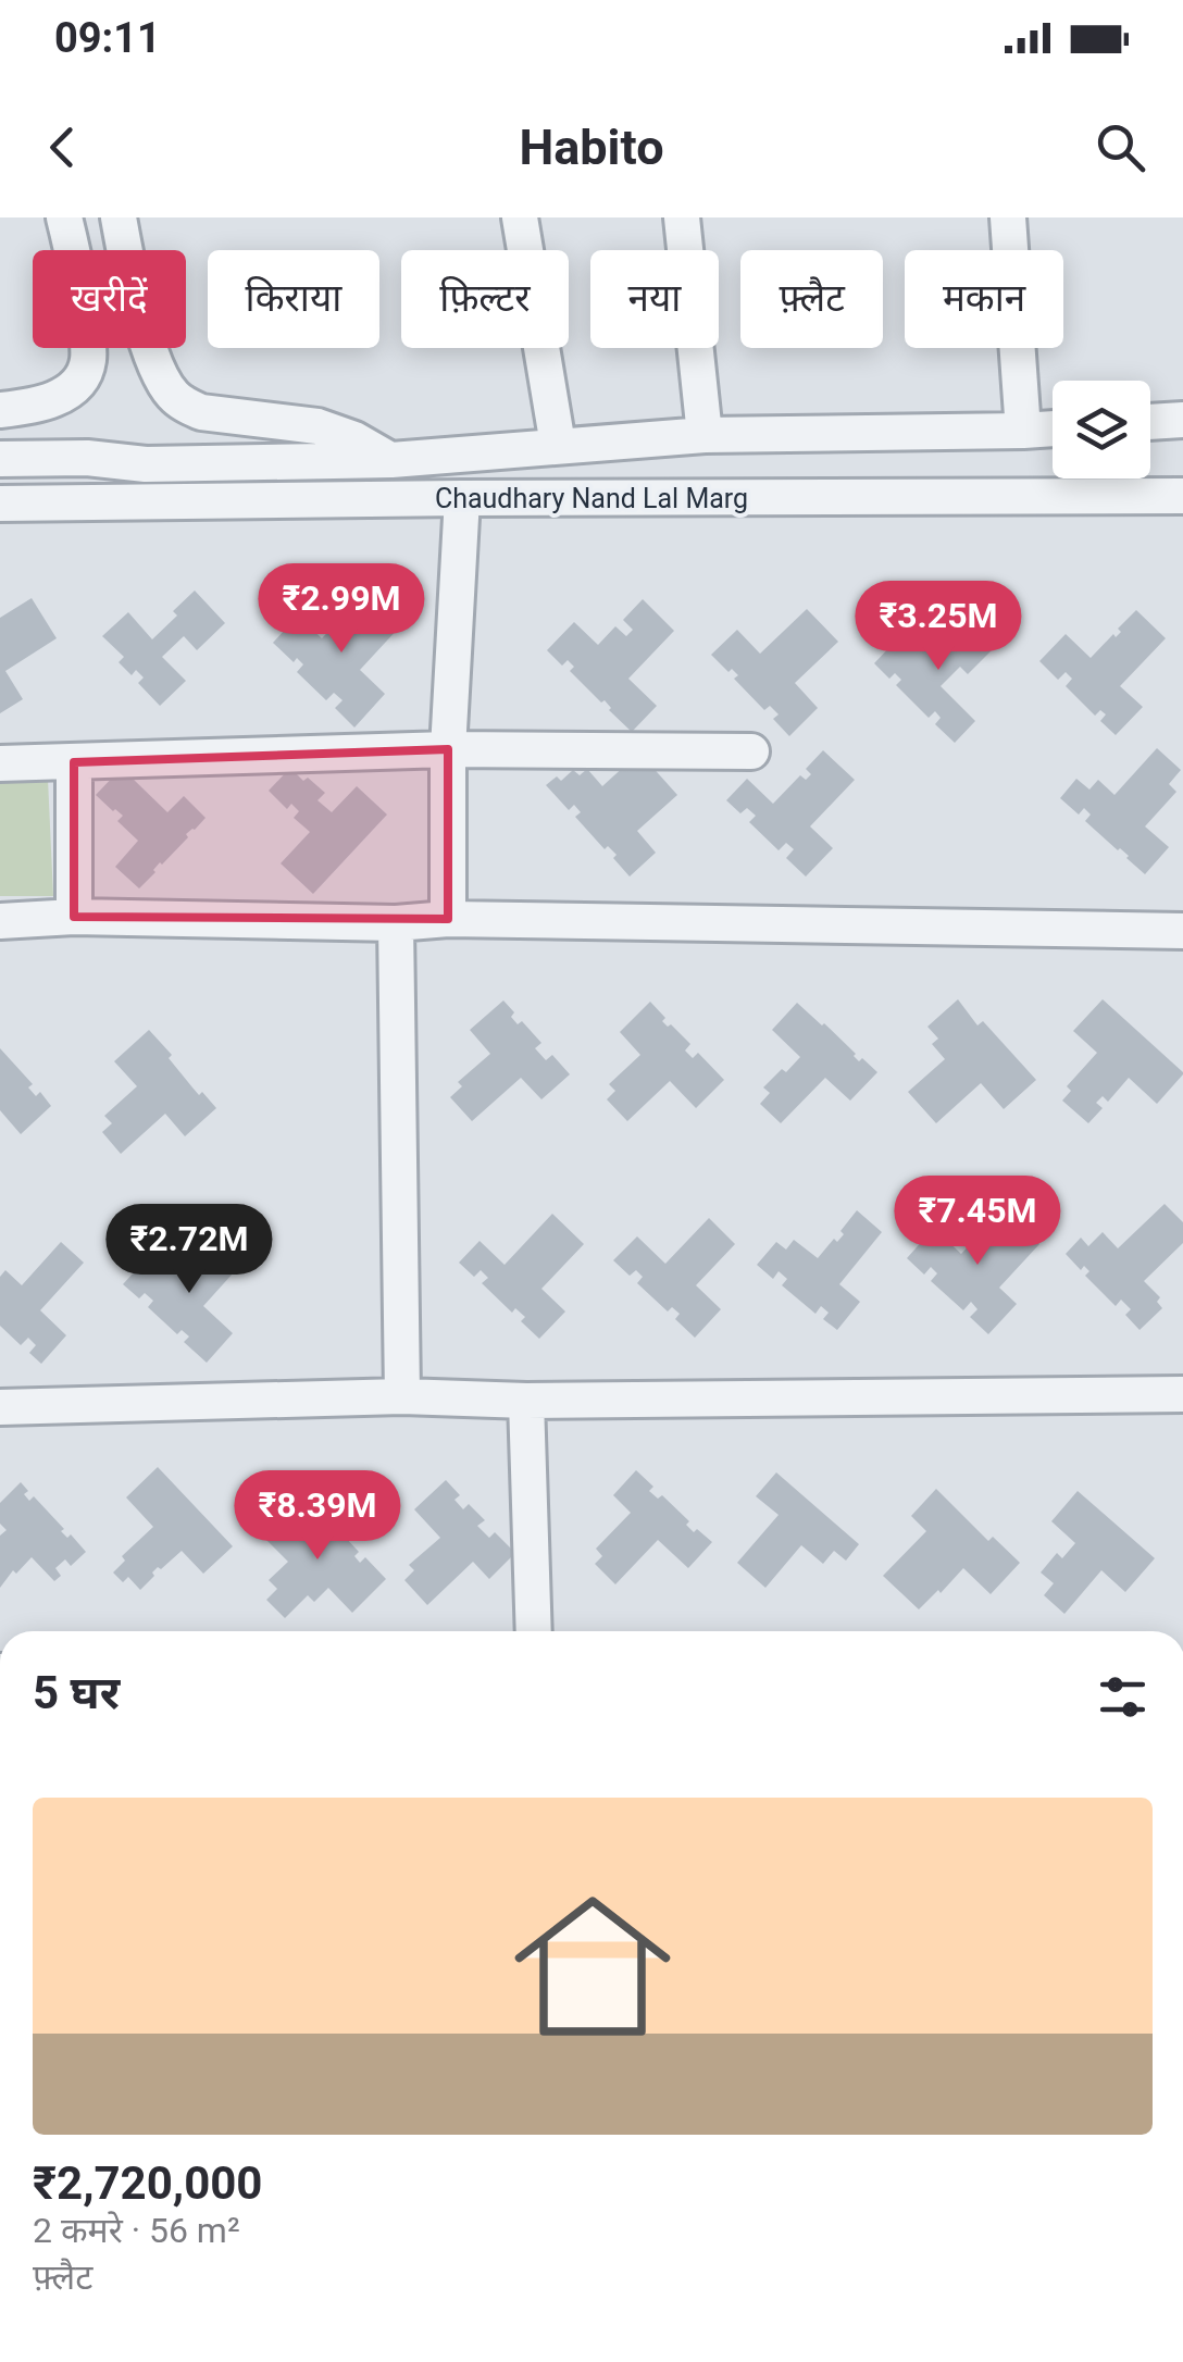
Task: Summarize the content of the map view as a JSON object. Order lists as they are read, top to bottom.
{
  "streets": {
    "street": ["Chaudhary Nand Lal Marg"]
  },
  "page": {
    "status": "09:11",
    "header": "Habito",
    "chip": [
      "खरीदें",
      "किराया",
      "फ़िल्टर",
      "नया",
      "फ़्लैट",
      "मकान"
    ],
    "price": [
      "₹2.99M",
      "₹3.25M",
      "₹7.45M",
      "₹2.72M",
      "₹8.39M"
    ],
    "heading": "5 घर",
    "list": [
      {
        "name": "₹2,720,000",
        "note": "2 कमरे · 56 m² · फ़्लैट"
      }
    ]
  }
}
